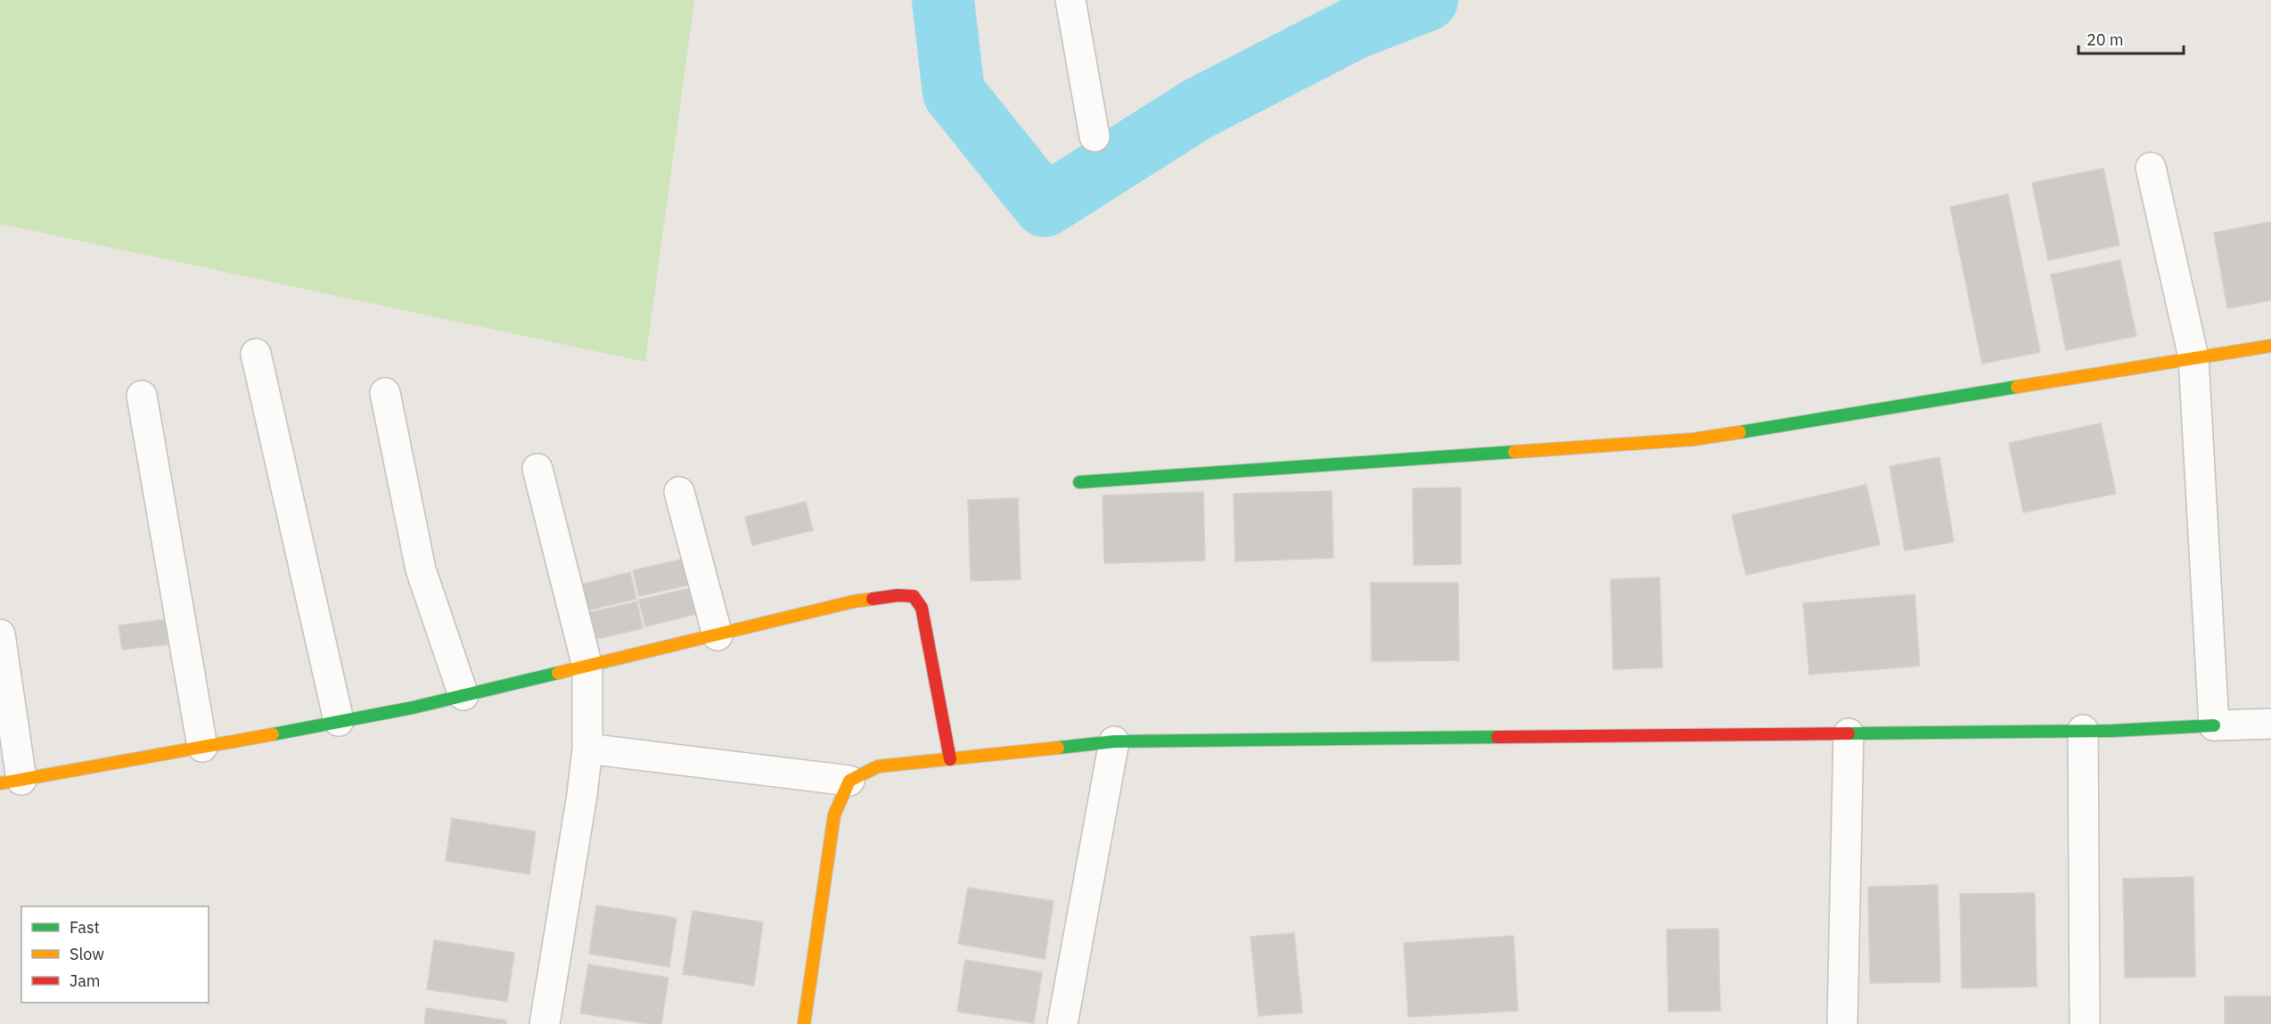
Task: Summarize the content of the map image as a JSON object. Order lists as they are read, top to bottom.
{
  "legend": ["Fast", "Slow", "Jam"],
  "scale_bar": "20 m"
}
